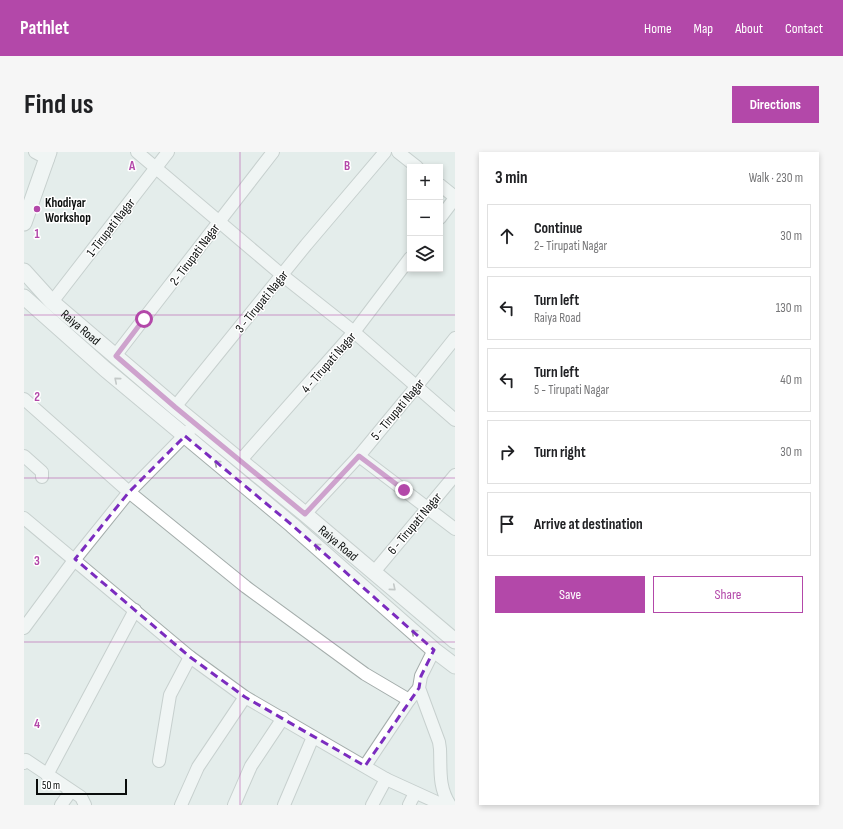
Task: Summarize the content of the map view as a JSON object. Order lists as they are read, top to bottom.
{
  "streets": {
    "street": [
      "1-Tirupati Nagar",
      "2- Tirupati Nagar",
      "3 - Tirupati Nagar",
      "Raiya Road",
      "4 - Tirupati Nagar",
      "5 - Tirupati Nagar",
      "6 - Tirupati Nagar"
    ]
  },
  "crossings": [
    ["1-Tirupati Nagar", "Raiya Road"],
    ["2- Tirupati Nagar", "Raiya Road"],
    ["3 - Tirupati Nagar", "Raiya Road"],
    ["Raiya Road", "4 - Tirupati Nagar"],
    ["Raiya Road", "5 - Tirupati Nagar"],
    ["Raiya Road", "6 - Tirupati Nagar"]
  ],
  "places": ["Khodiyar Workshop"],
  "scale_bar": "50 m",
  "page": {
    "header": "Pathlet",
    "nav": [
      "Home",
      "Map",
      "About",
      "Contact"
    ],
    "buttons": [
      "Directions",
      ["Save", "Share"]
    ],
    "title": "Find us",
    "heading": ["3 min", "Walk · 230 m"],
    "map_buttons": ["+", "−"],
    "list": [
      ["Continue", "2- Tirupati Nagar", "30 m"],
      ["Turn left", "Raiya Road", "130 m"],
      ["Turn left", "5 - Tirupati Nagar", "40 m"],
      ["Turn right", "30 m"],
      "Arrive at destination"
    ],
    "scale": "50 m"
  },
  "grid": {
    "columns": ["A", "B"],
    "rows": [
      "1",
      "2",
      "3",
      "4"
    ]
  }
}
